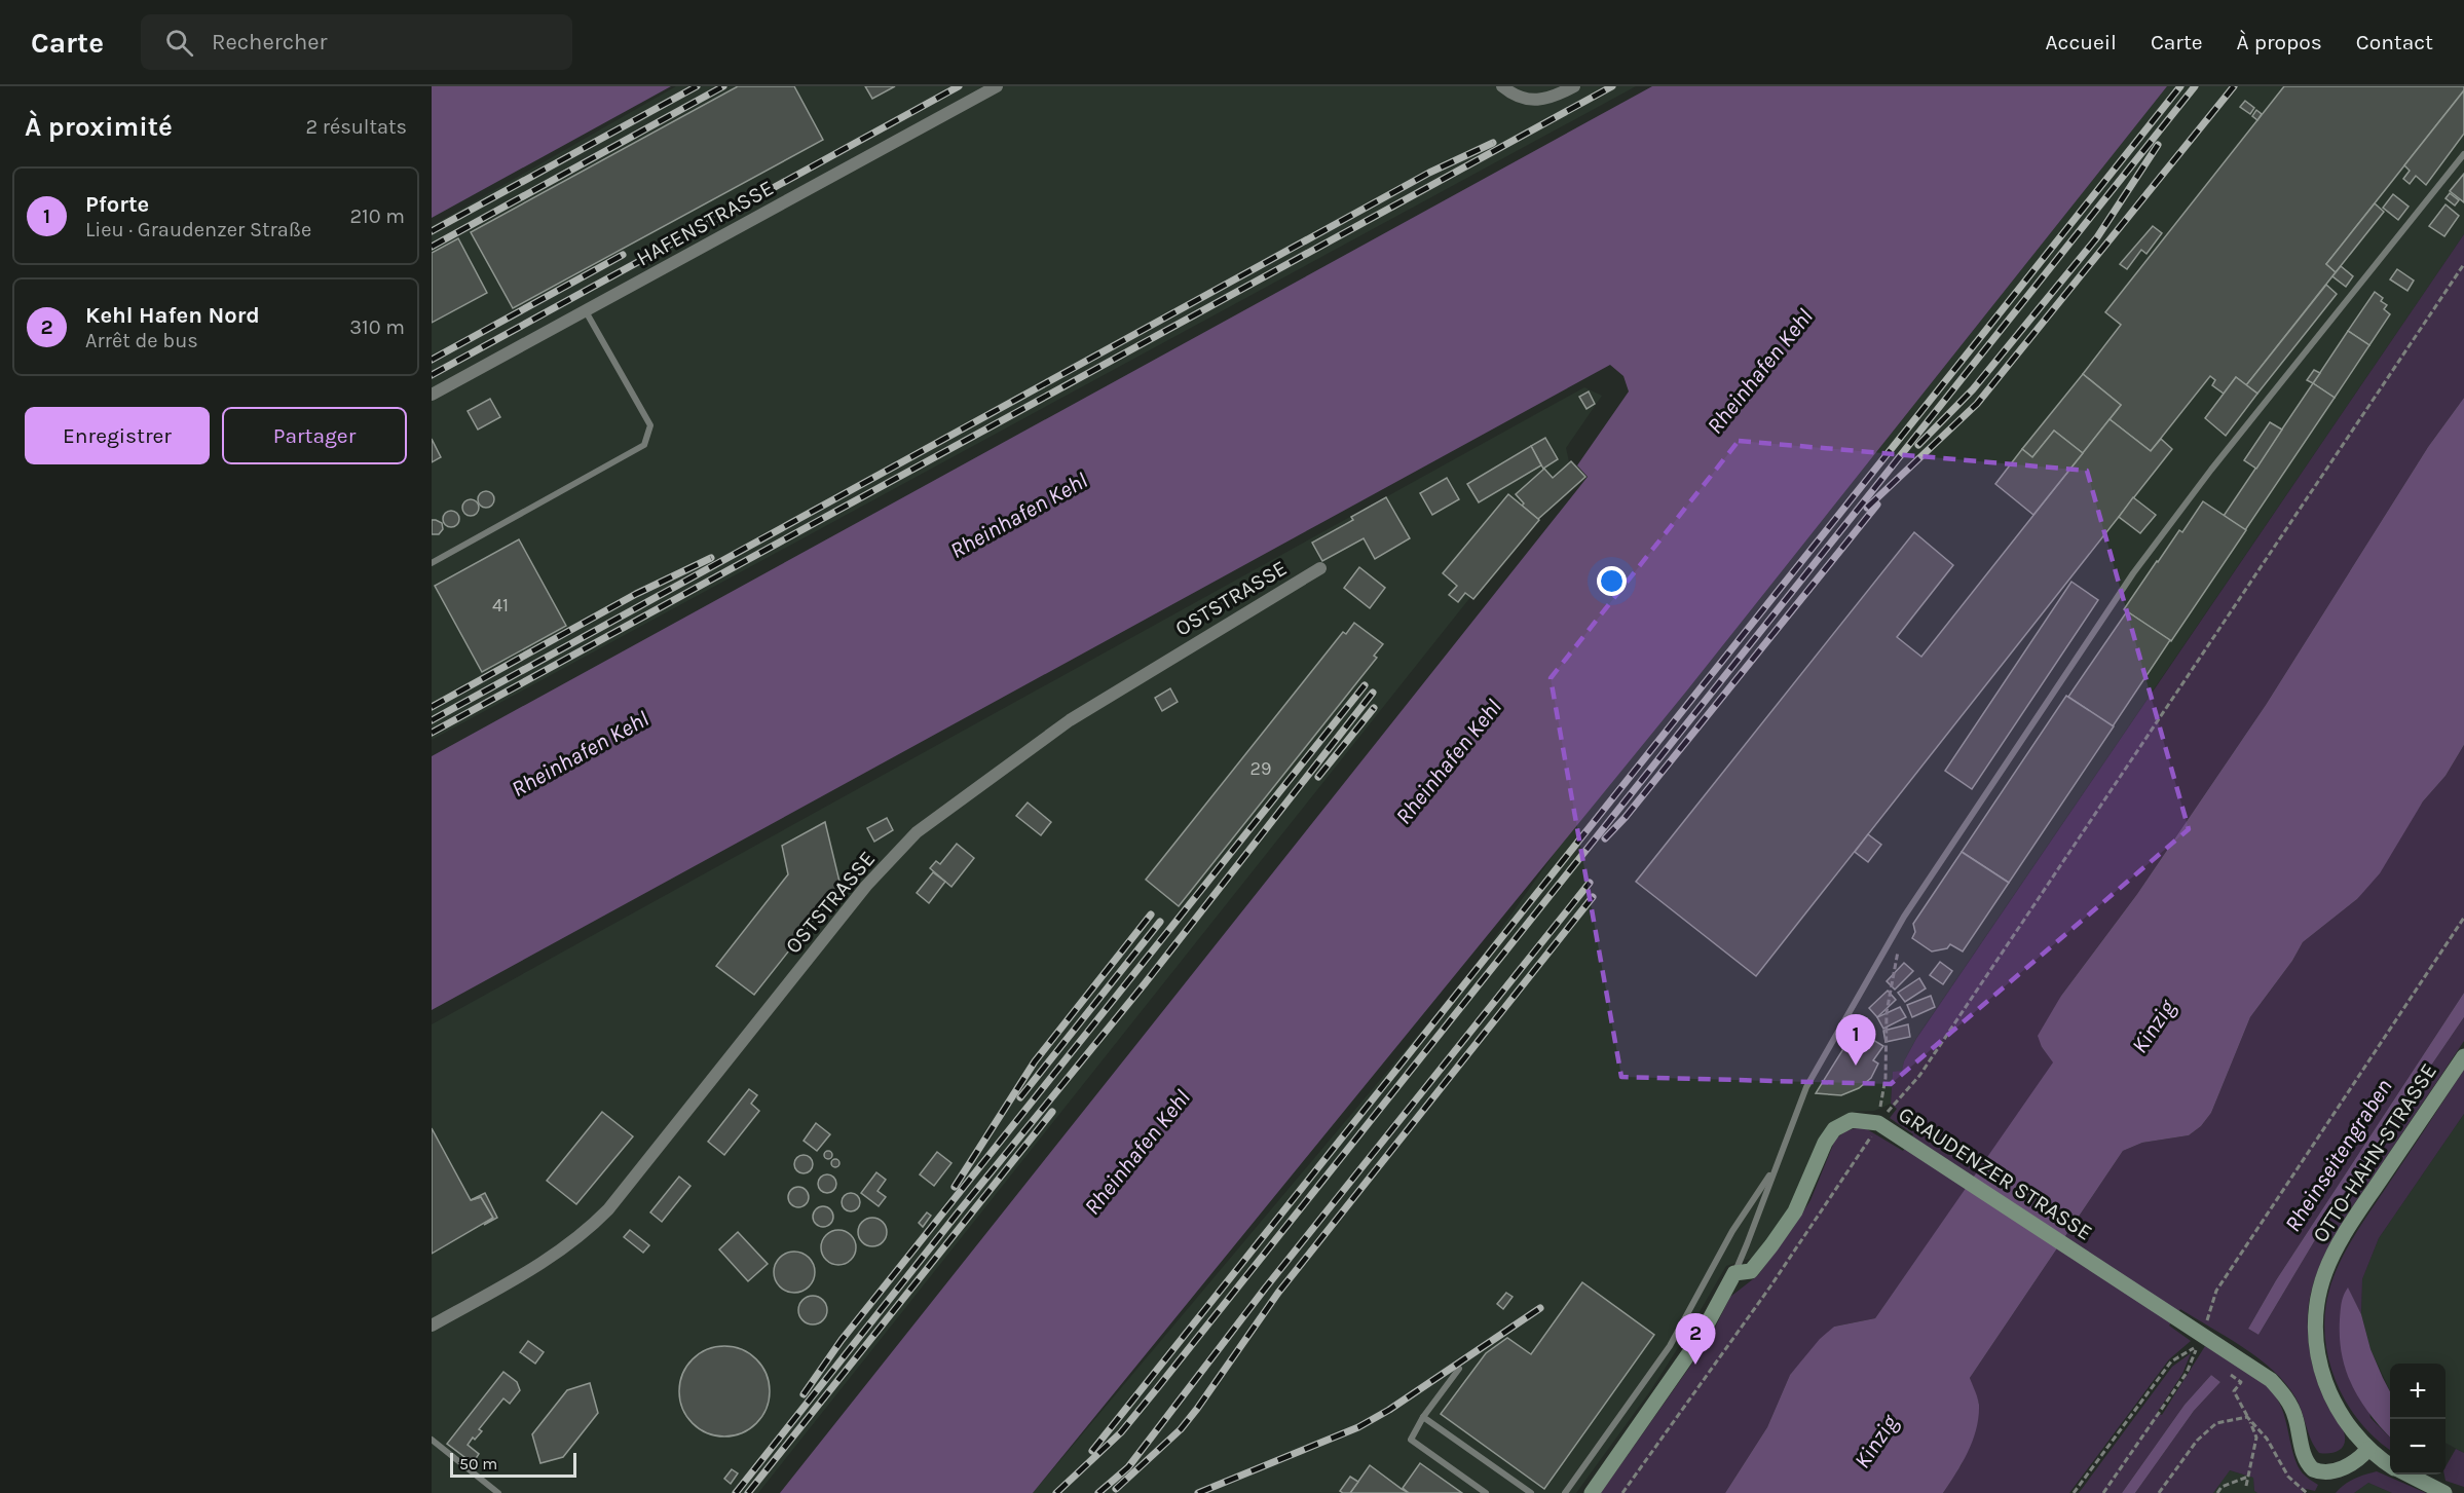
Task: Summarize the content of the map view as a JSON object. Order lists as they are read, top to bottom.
{
  "streets": {
    "street": [
      "HAFENSTRASSE",
      "OSTSTRASSE",
      "OTTO-HAHN-STRASSE",
      "GRAUDENZER STRASSE"
    ]
  },
  "crossings": [
    ["OTTO-HAHN-STRASSE", "GRAUDENZER STRASSE"]
  ],
  "water": ["Rheinhafen Kehl", "Kinzig", "Rheinseitengraben"],
  "house_numbers": ["41", "29"],
  "scale_bar": "50 m",
  "page": {
    "header": "Carte",
    "search": "Rechercher",
    "nav": [
      "Accueil",
      "Carte",
      "À propos",
      "Contact"
    ],
    "heading": ["À proximité", "2 résultats"],
    "list": [
      {
        "mark": "1",
        "name": "Pforte",
        "note": "Lieu · Graudenzer Straße",
        "value": "210 m"
      },
      {
        "mark": "2",
        "name": "Kehl Hafen Nord",
        "note": "Arrêt de bus",
        "value": "310 m"
      }
    ],
    "buttons": ["Enregistrer", "Partager"],
    "pins": ["1", "2"],
    "map_buttons": ["+", "−"],
    "scale": "50 m"
  }
}
